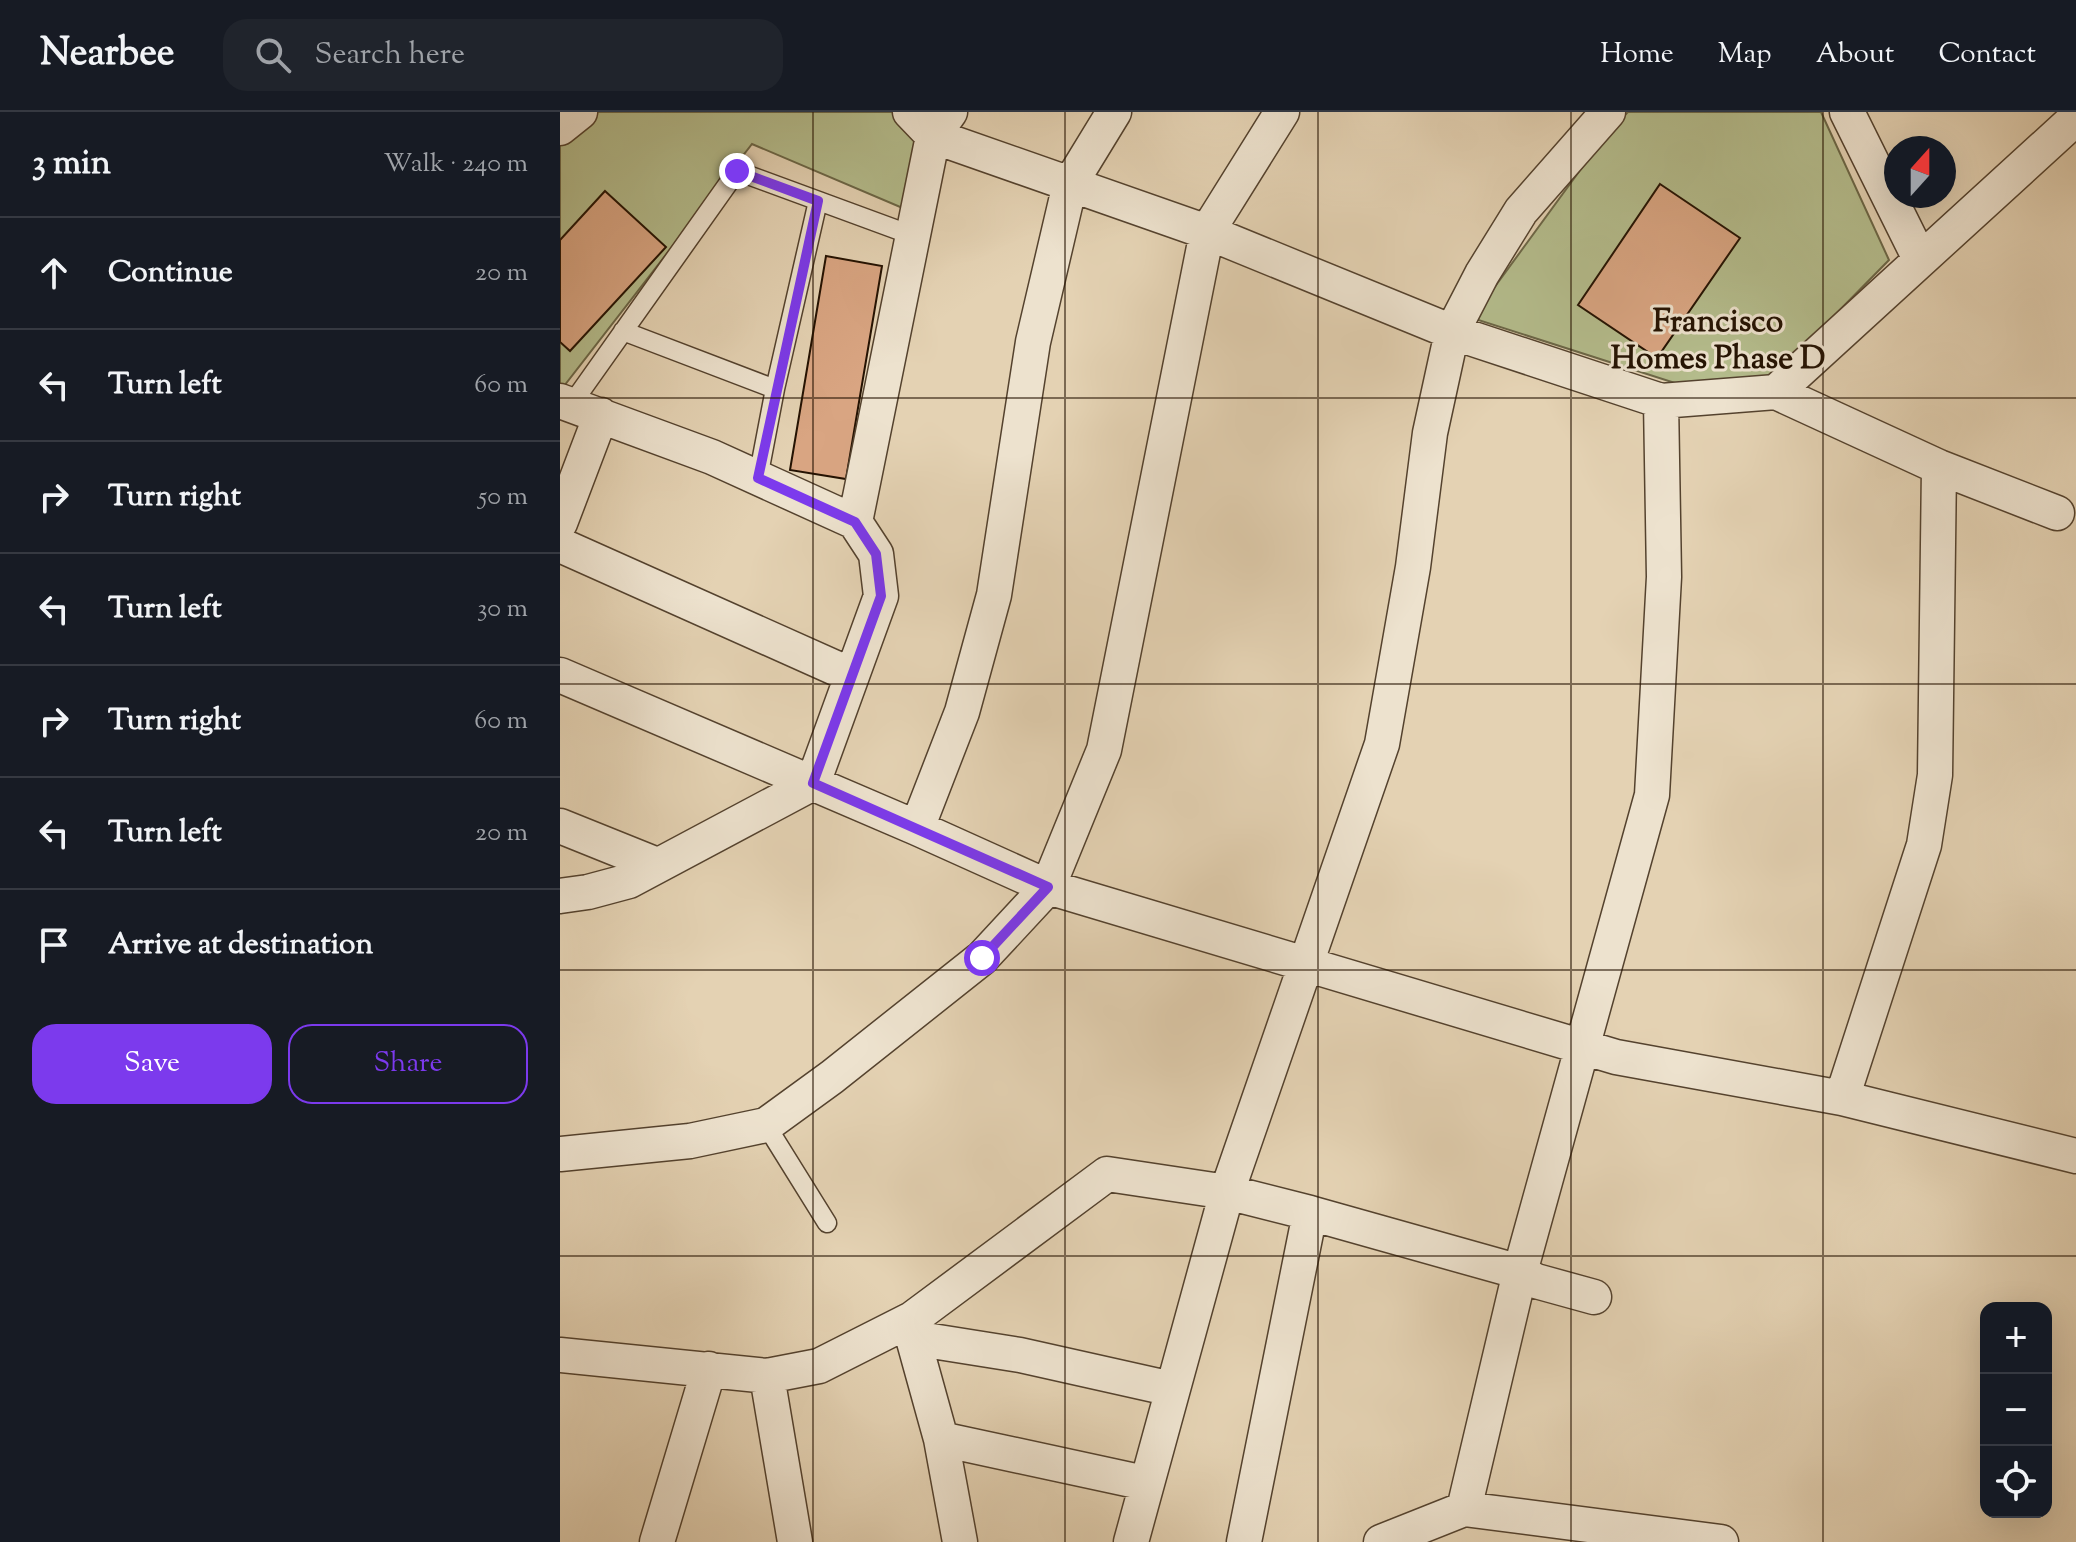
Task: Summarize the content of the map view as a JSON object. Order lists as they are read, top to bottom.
{
  "districts": ["Francisco Homes Phase D"],
  "north": "top",
  "page": {
    "header": "Nearbee",
    "search": "Search here",
    "nav": [
      "Home",
      "Map",
      "About",
      "Contact"
    ],
    "heading": ["3 min", "Walk · 240 m"],
    "list": [
      ["Continue", "20 m"],
      ["Turn left", "60 m"],
      ["Turn right", "50 m"],
      ["Turn left", "30 m"],
      ["Turn right", "60 m"],
      ["Turn left", "20 m"],
      "Arrive at destination"
    ],
    "buttons": ["Save", "Share"],
    "map_buttons": ["+", "−"]
  }
}
